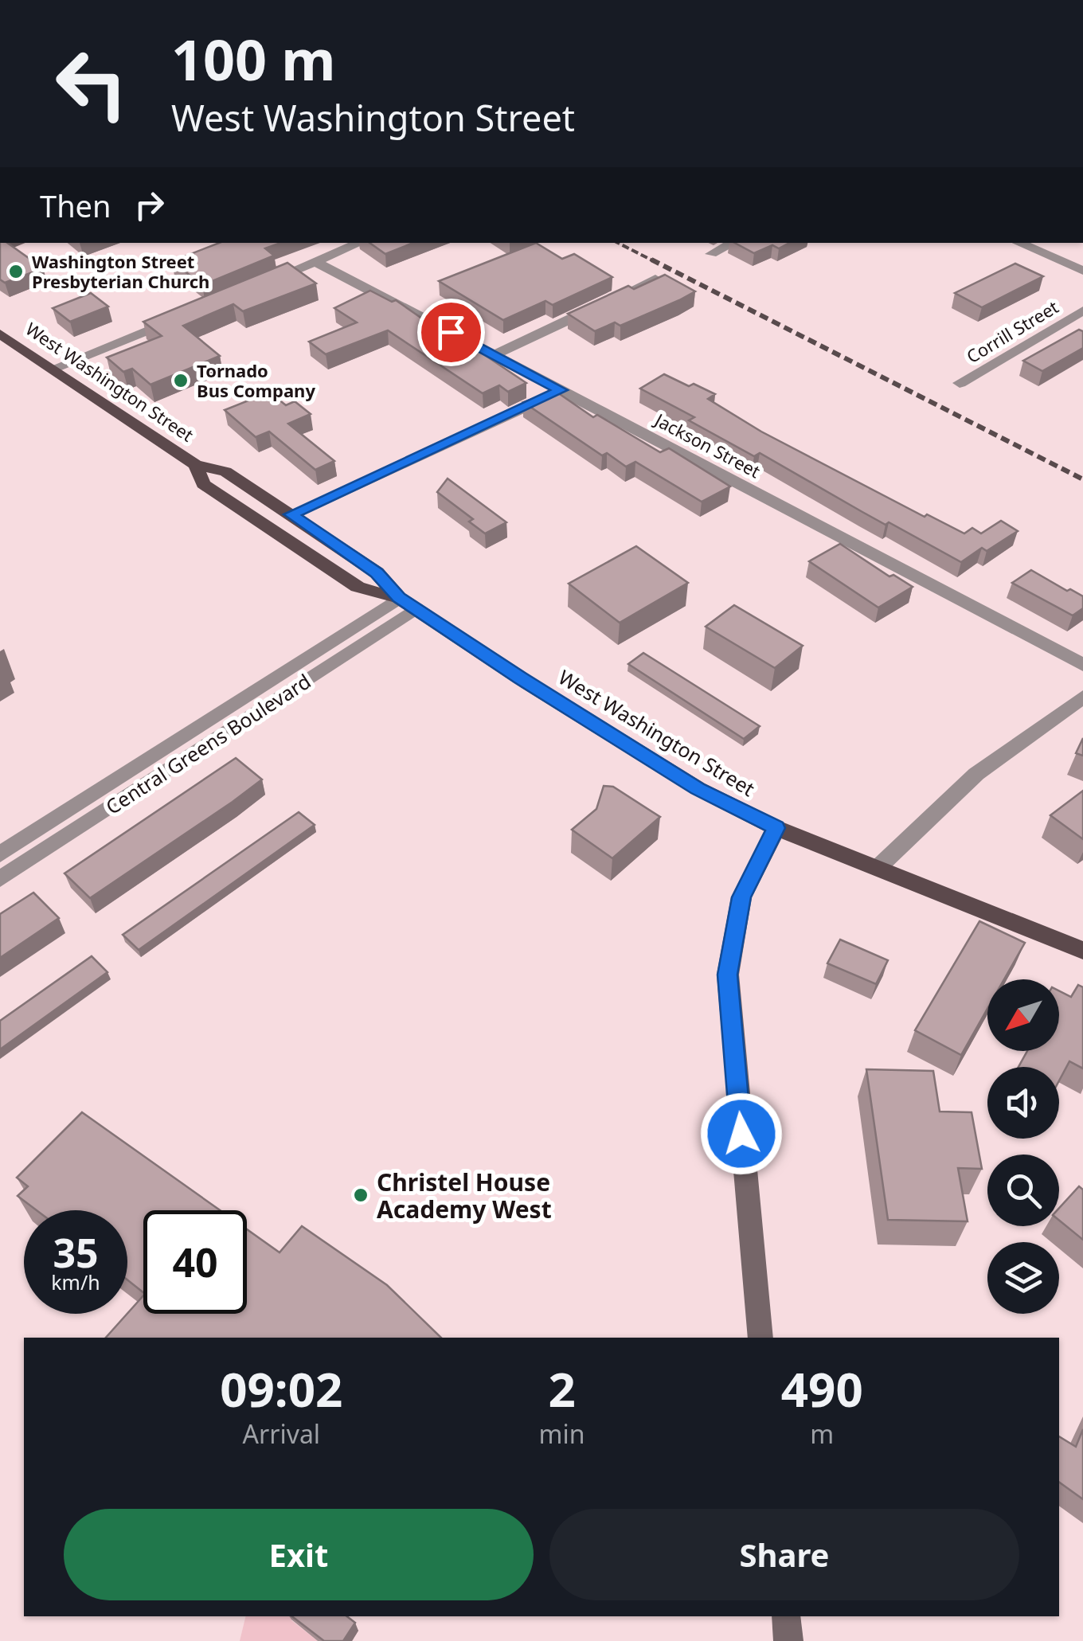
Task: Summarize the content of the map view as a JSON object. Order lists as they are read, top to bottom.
{
  "streets": {
    "main road": ["West Washington Street"],
    "street": ["Corrill Street", "Jackson Street", "Central Greens Boulevard"]
  },
  "crossings": [
    ["West Washington Street", "Central Greens Boulevard"]
  ],
  "places": ["Washington Street Presbyterian Church", "Tornado Bus Company", "Christel House Academy West"],
  "north": "bottom left",
  "page": {
    "turn": ["100 m", "West Washington Street"],
    "then": "Then",
    "speed": "35 km/h",
    "limit": "40",
    "eta": [
      "09:02",
      "Arrival",
      "2",
      "min",
      "490",
      "m"
    ],
    "buttons": ["Exit", "Share"]
  }
}
